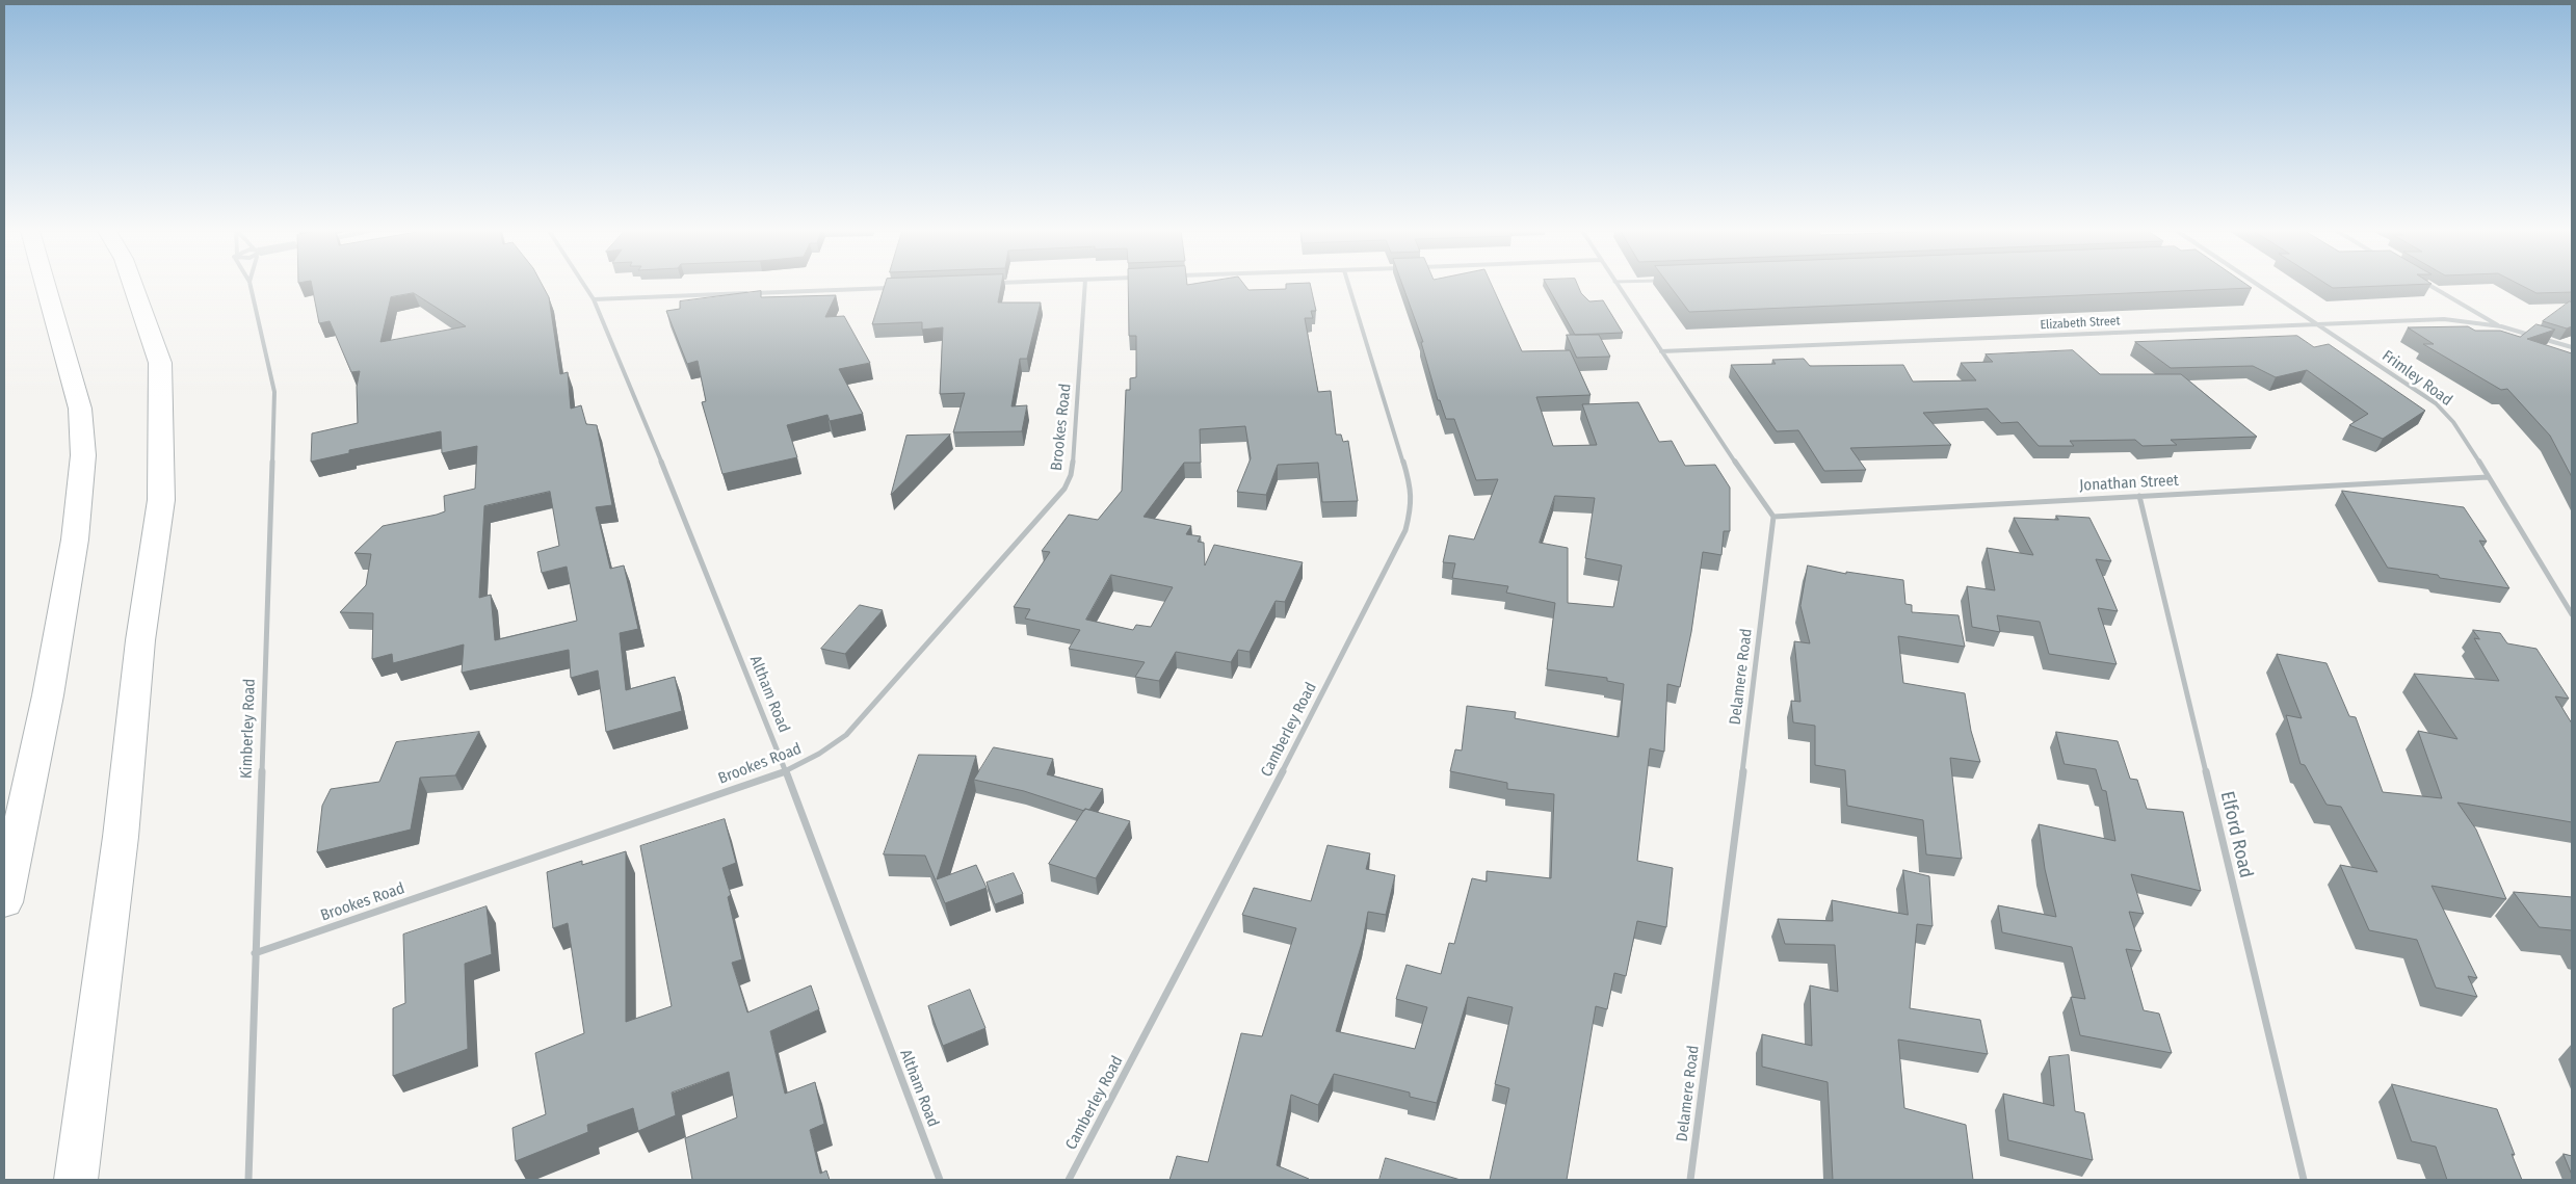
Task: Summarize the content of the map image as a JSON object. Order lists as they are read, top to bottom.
{
  "streets": {
    "street": [
      "Elizabeth Street",
      "Frimley Road",
      "Brookes Road",
      "Jonathan Street",
      "Delamere Road",
      "Altham Road",
      "Kimberley Road",
      "Camberley Road",
      "Elford Road"
    ]
  },
  "crossings": [
    ["Elizabeth Street", "Frimley Road"],
    ["Frimley Road", "Jonathan Street"],
    ["Brookes Road", "Altham Road"],
    ["Brookes Road", "Kimberley Road"],
    ["Jonathan Street", "Delamere Road"],
    ["Jonathan Street", "Elford Road"]
  ]
}
